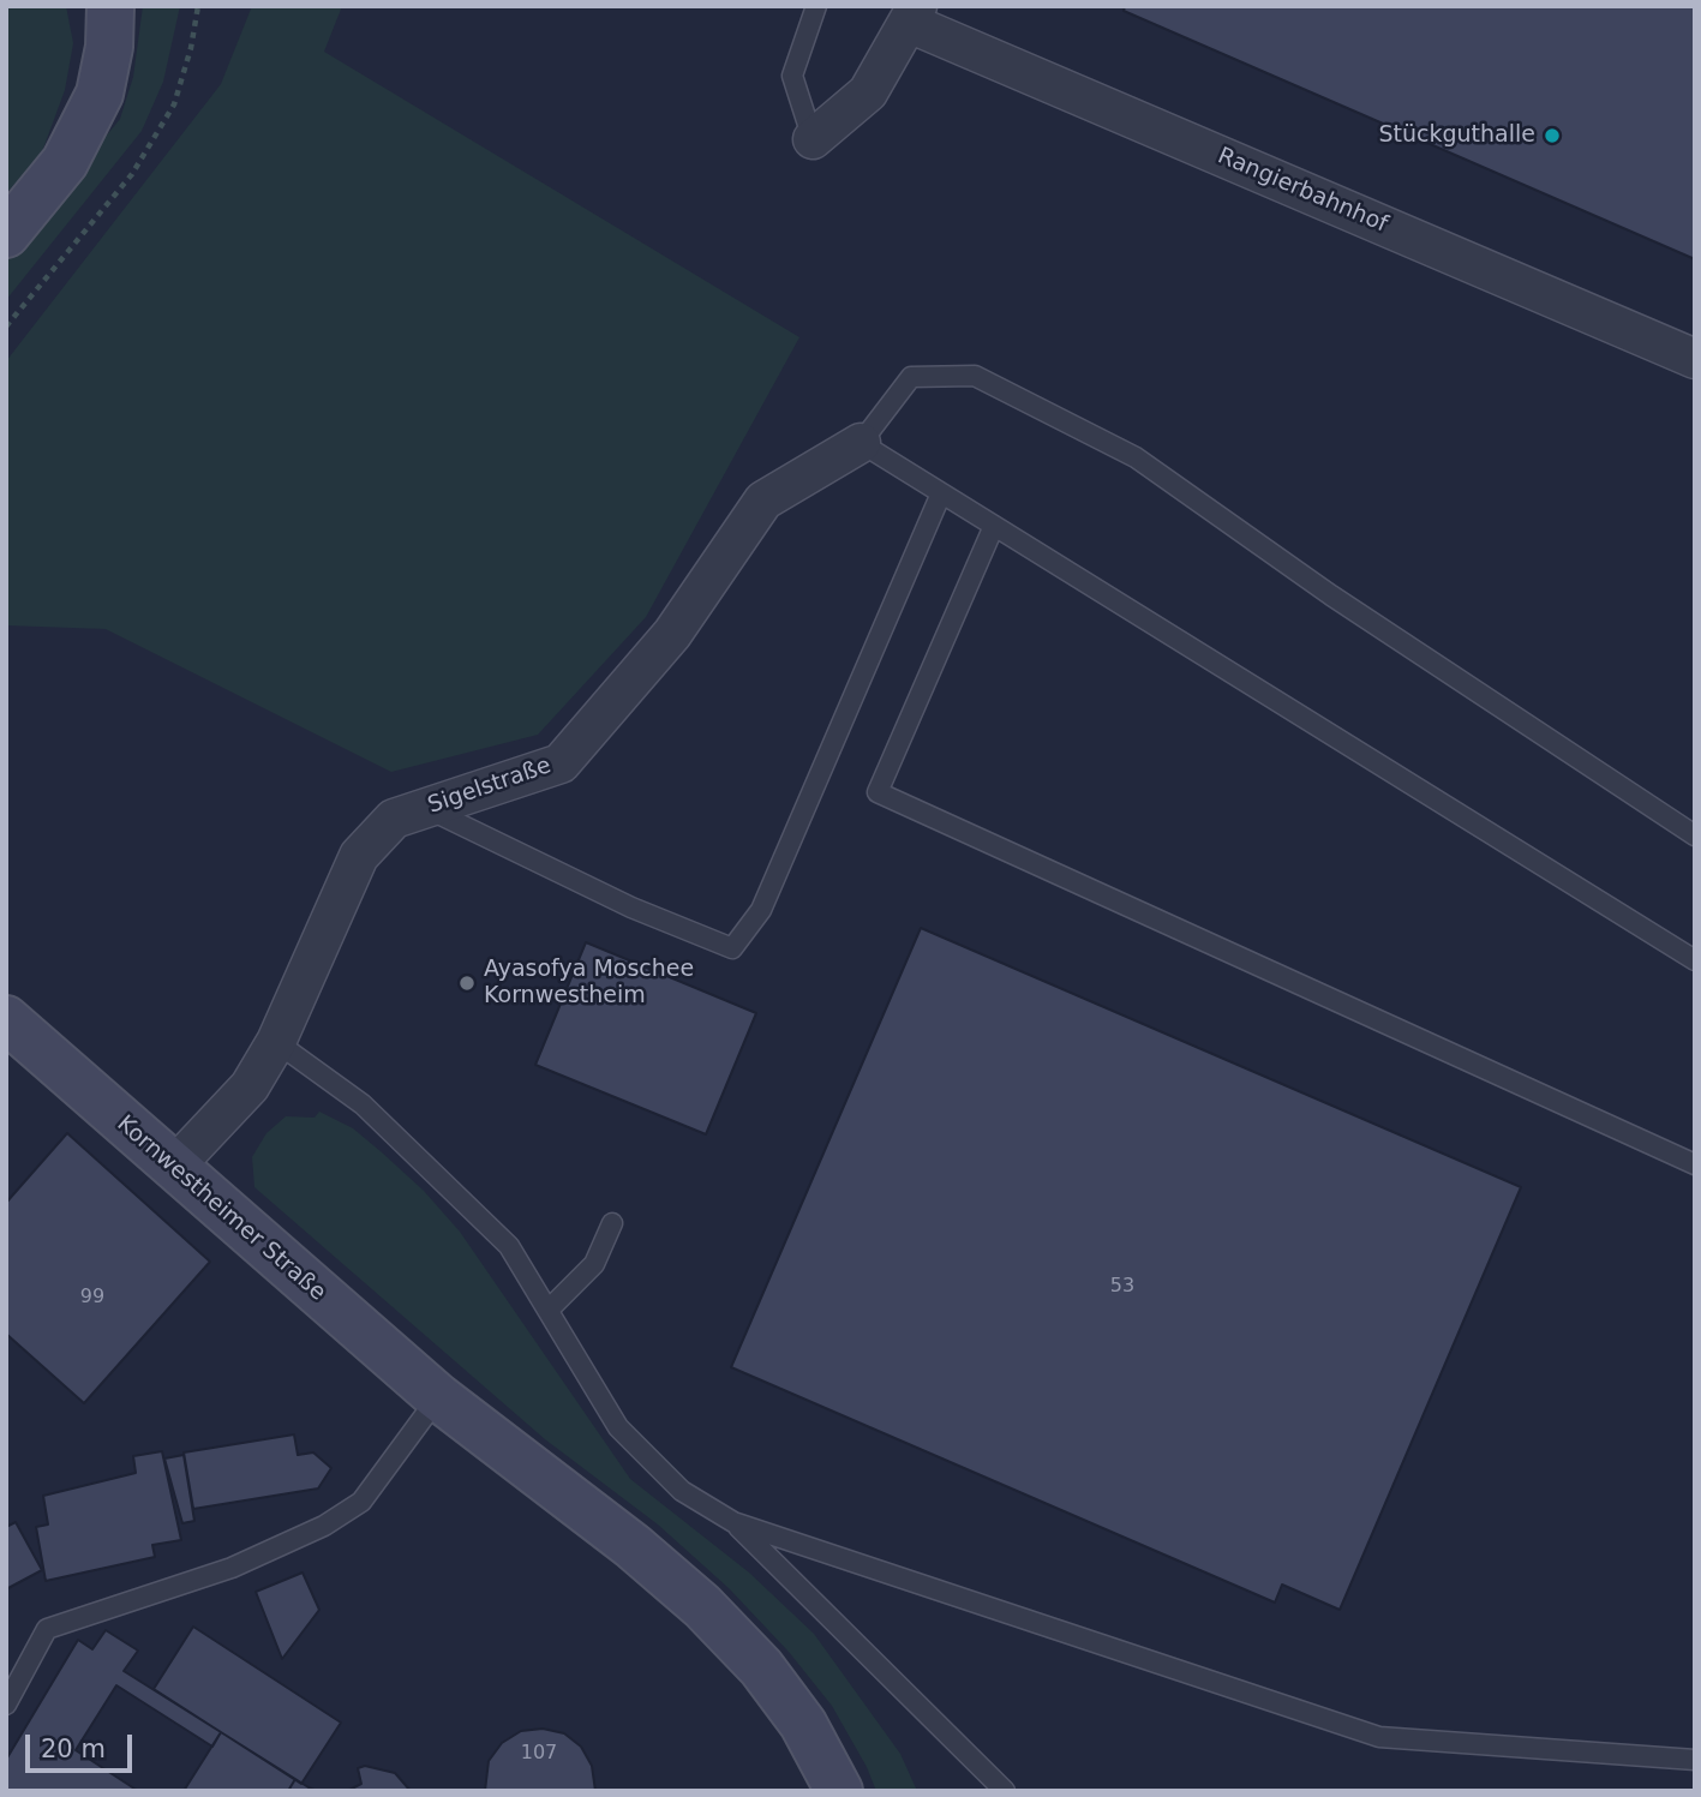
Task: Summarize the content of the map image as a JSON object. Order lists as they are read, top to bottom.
{
  "streets": {
    "main road": ["Kornwestheimer Straße"],
    "street": ["Rangierbahnhof", "Sigelstraße"]
  },
  "crossings": [
    ["Sigelstraße", "Kornwestheimer Straße"]
  ],
  "places": ["Stückguthalle", "Ayasofya Moschee Kornwestheim"],
  "house_numbers": ["53", "99", "107"],
  "scale_bar": "20 m"
}
